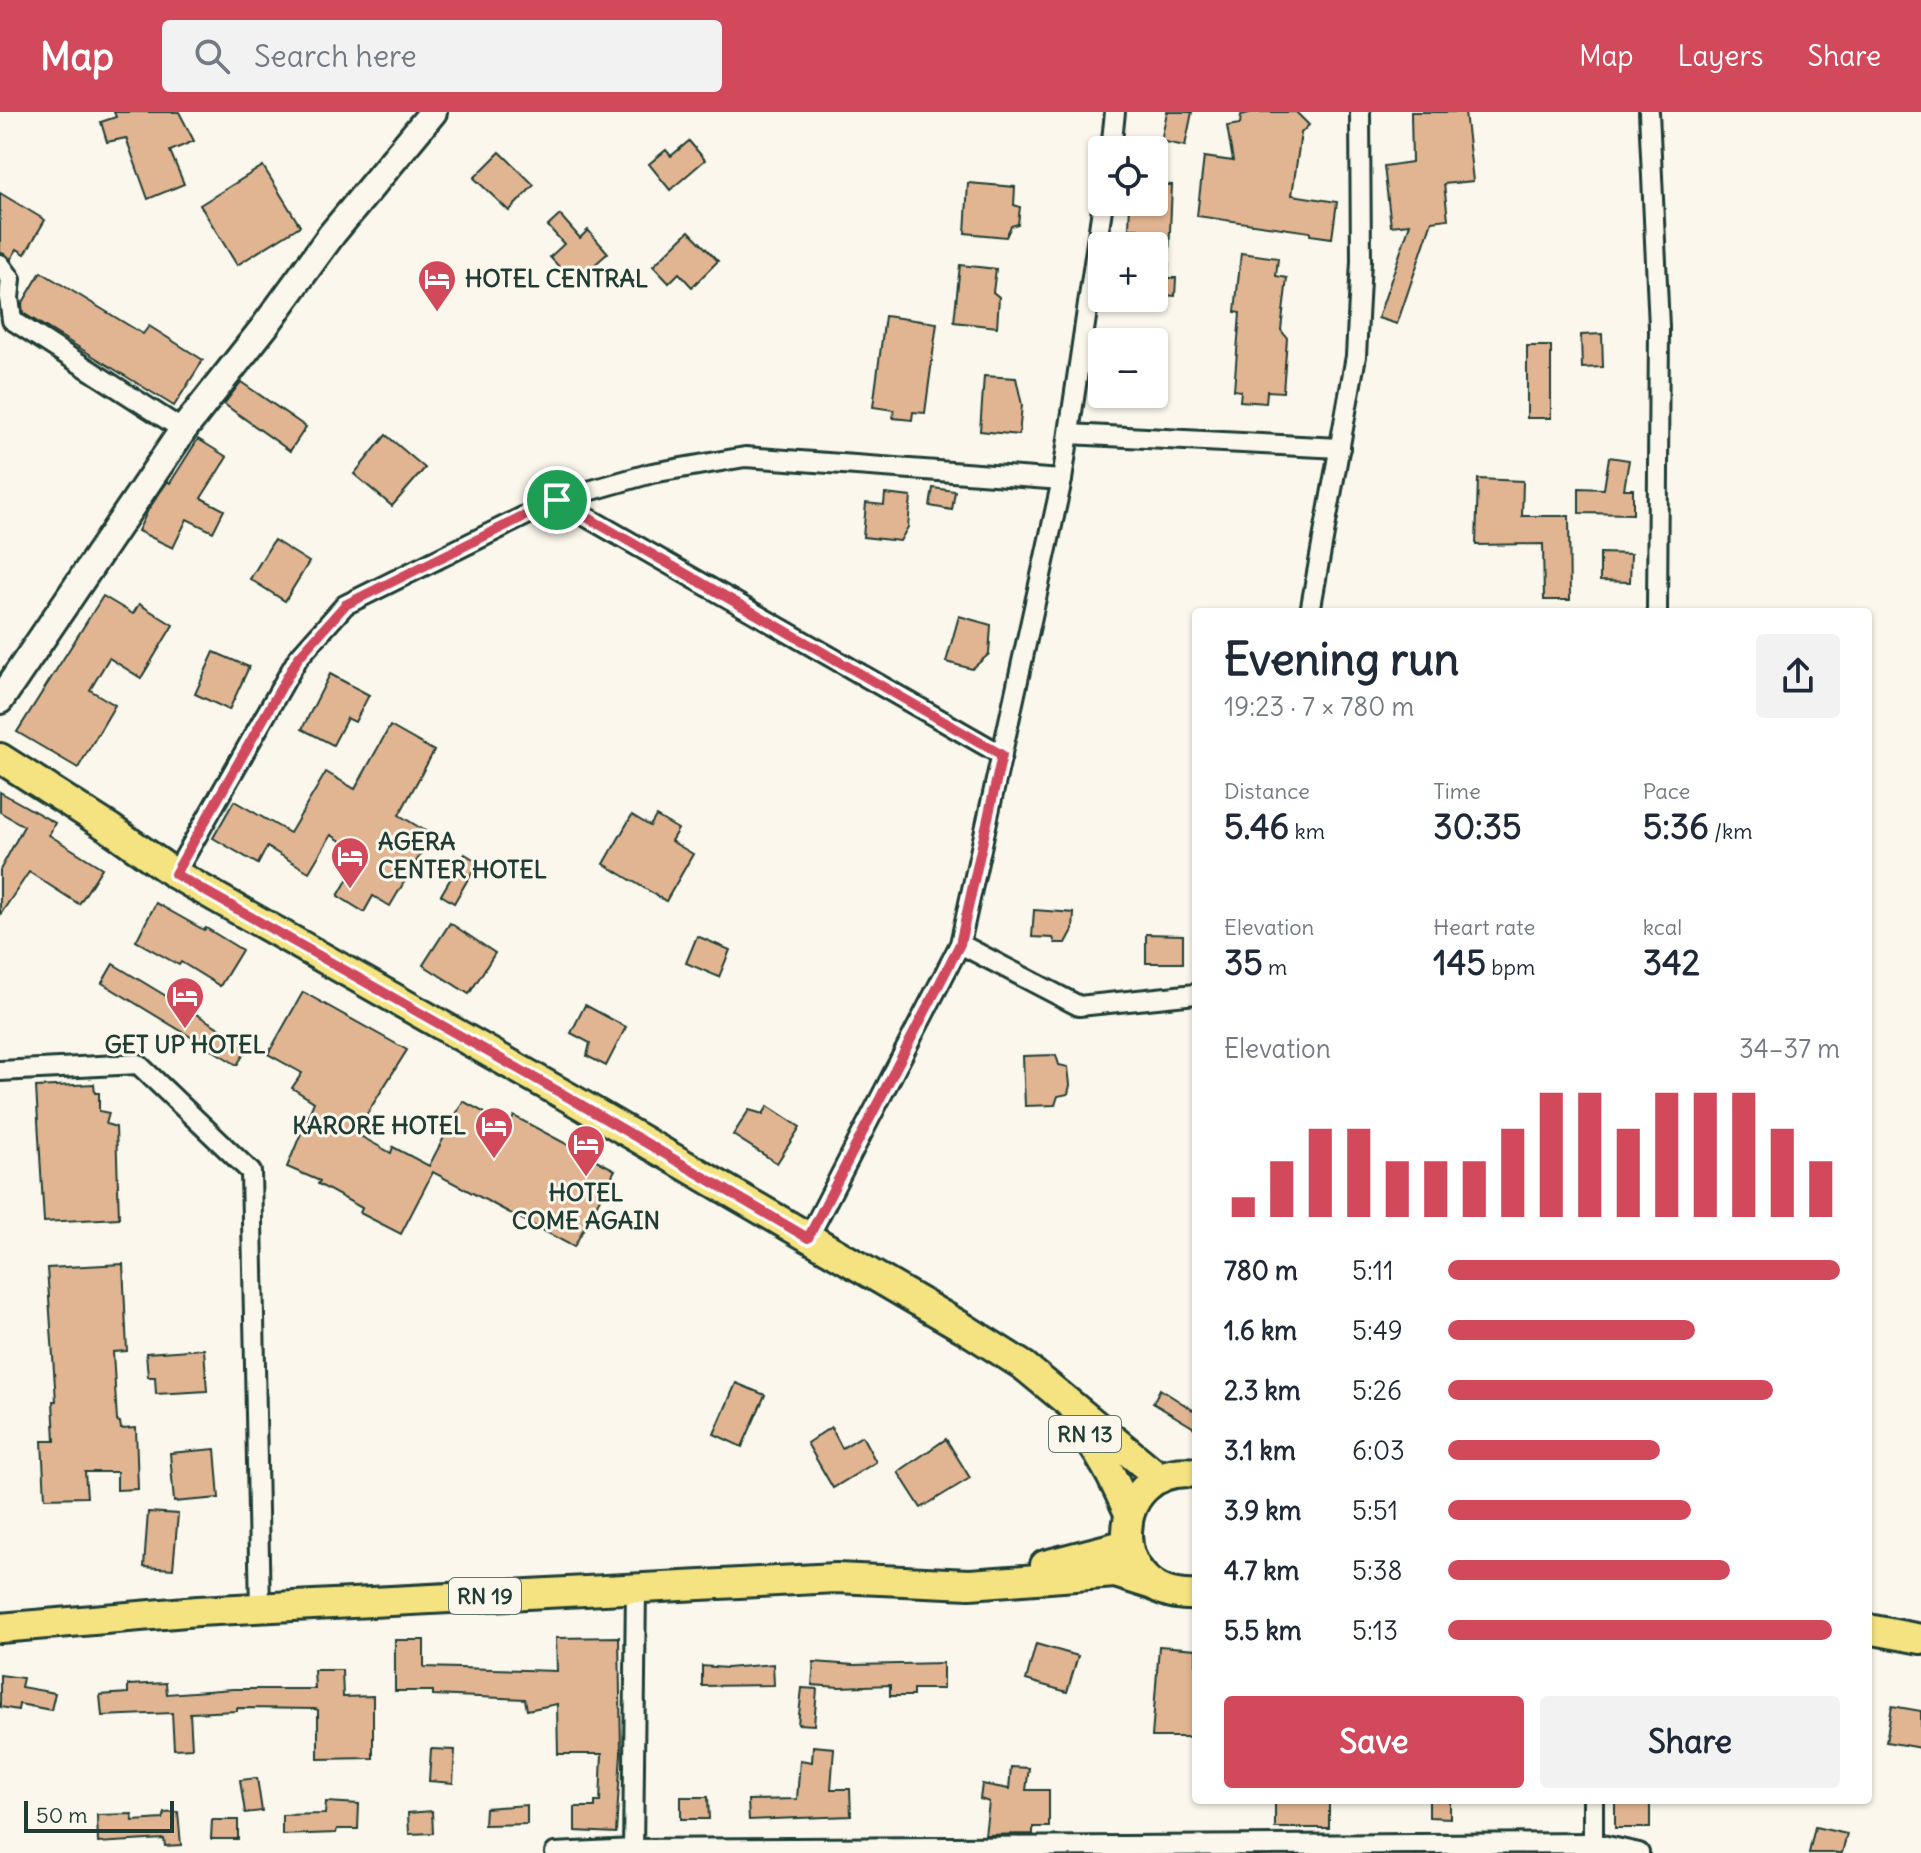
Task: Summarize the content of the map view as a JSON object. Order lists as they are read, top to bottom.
{
  "streets": {
    "main road": ["RN 13", "RN 19"]
  },
  "crossings": [
    ["RN 13", "RN 19"]
  ],
  "places": {
    "hotel": [
      "HOTEL CENTRAL",
      "AGERA CENTER HOTEL",
      "GET UP HOTEL",
      "KARORE HOTEL",
      "HOTEL COME AGAIN"
    ]
  },
  "scale_bar": "50 m",
  "page": {
    "header": "Map",
    "search": "Search here",
    "nav": ["Map", "Layers", "Share"],
    "map_buttons": ["+", "−"],
    "heading": ["Evening run", "19:23 · 7 × 780 m"],
    "stats": [
      ["Distance", "5.46 km"],
      ["Time", "30:35"],
      ["Pace", "5:36 /km"],
      ["Elevation", "35 m"],
      ["Heart rate", "145 bpm"],
      ["kcal", "342"]
    ],
    "chart": ["Elevation", "34–37 m"],
    "list": [
      {
        "name": "780 m",
        "note": "5:11"
      },
      {
        "name": "1.6 km",
        "note": "5:49"
      },
      {
        "name": "2.3 km",
        "note": "5:26"
      },
      {
        "name": "3.1 km",
        "note": "6:03"
      },
      {
        "name": "3.9 km",
        "note": "5:51"
      },
      {
        "name": "4.7 km",
        "note": "5:38"
      },
      {
        "name": "5.5 km",
        "note": "5:13"
      }
    ],
    "buttons": ["Save", "Share"],
    "scale": "50 m"
  }
}
